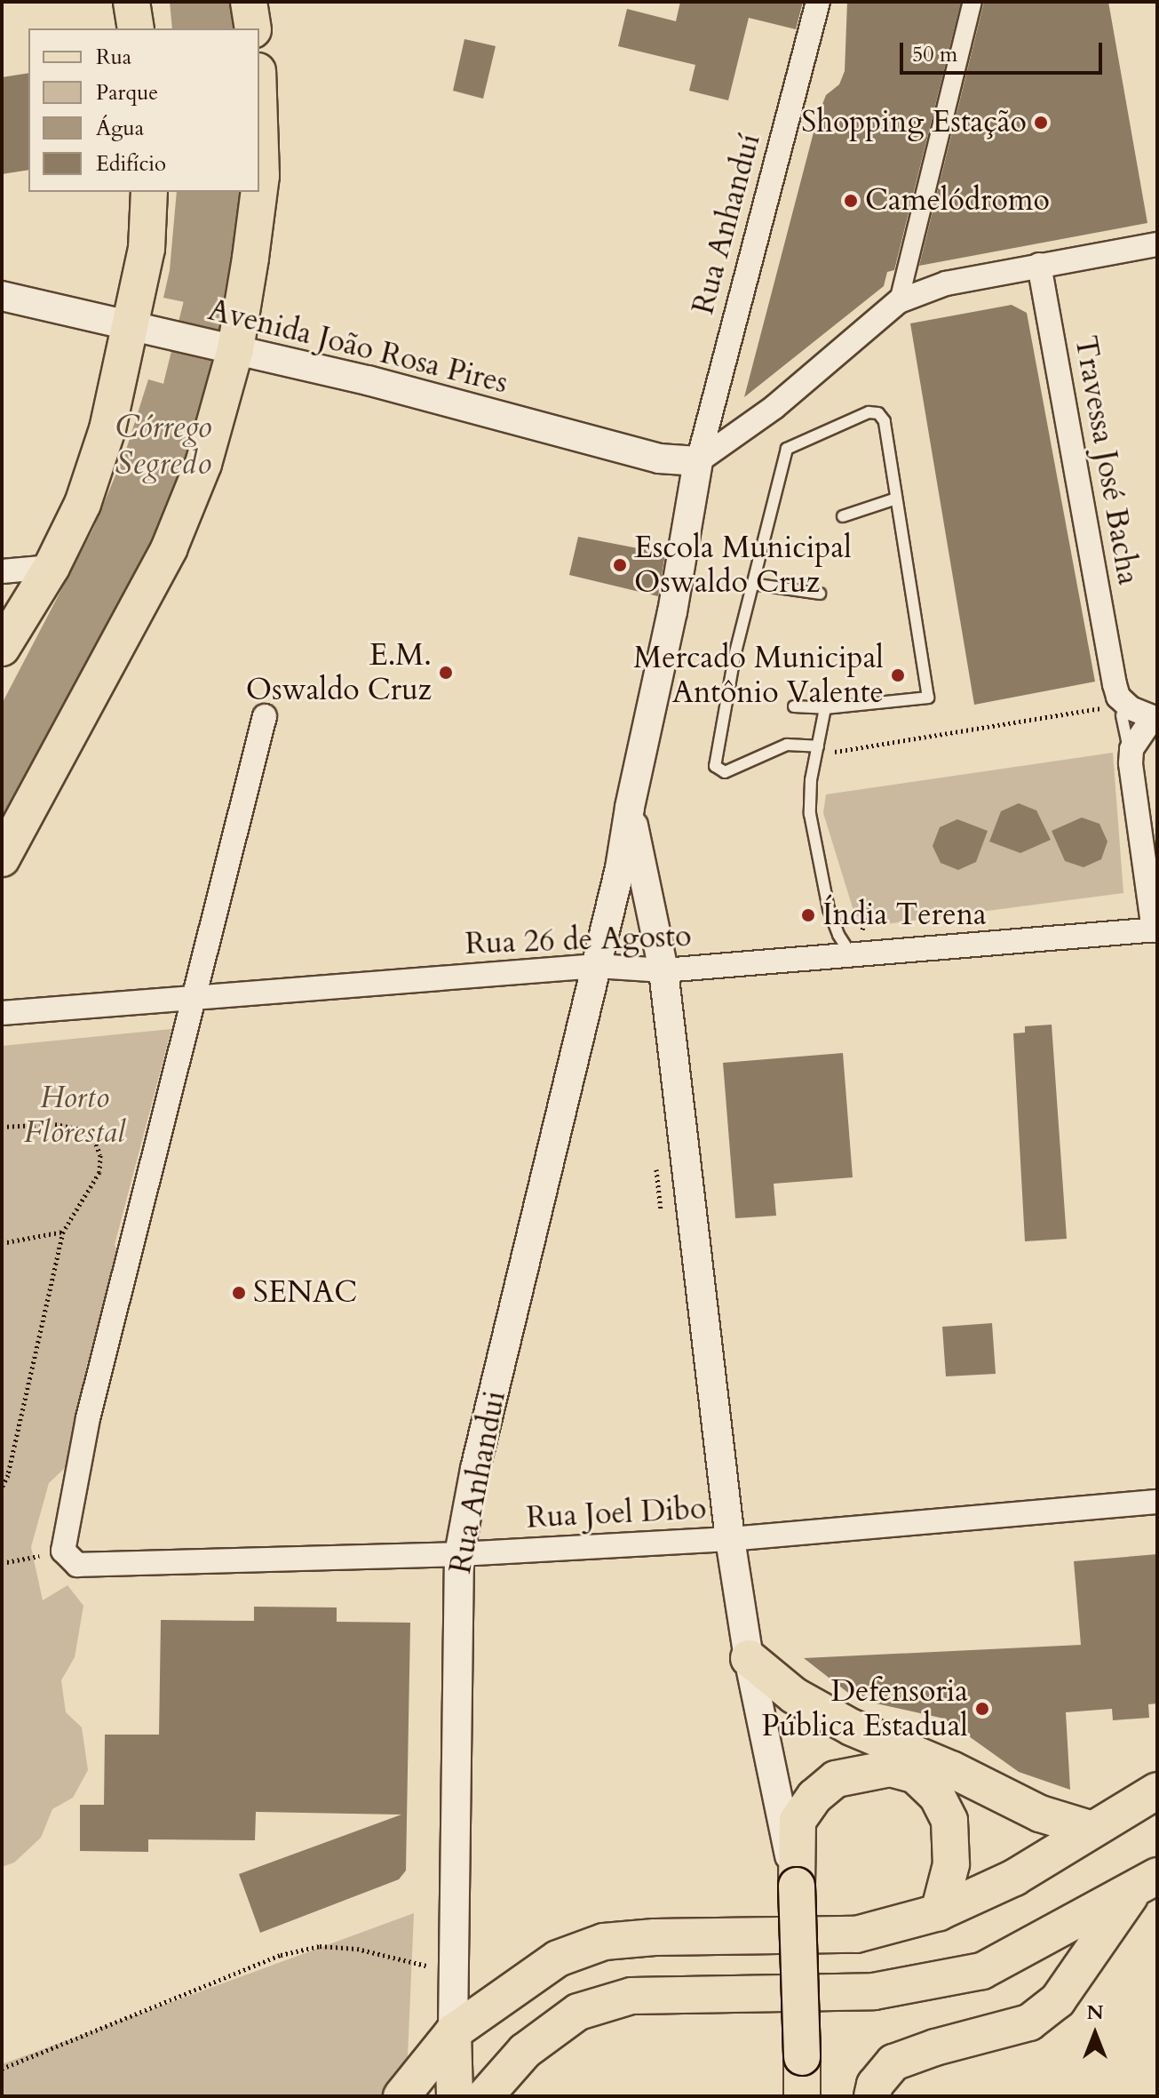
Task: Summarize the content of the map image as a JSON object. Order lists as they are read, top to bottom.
{
  "streets": {
    "main road": ["Rua Anhandui"],
    "street": [
      "Rua Anhanduí",
      "Avenida João Rosa Pires",
      "Travessa José Bacha",
      "Rua 26 de Agosto",
      "Rua Joel Dibo"
    ]
  },
  "crossings": [
    ["Rua Anhanduí", "Avenida João Rosa Pires"],
    ["Rua Anhanduí", "Rua Anhandui"],
    ["Avenida João Rosa Pires", "Rua Anhandui"],
    ["Rua 26 de Agosto", "Rua Anhandui"],
    ["Rua Anhandui", "Rua Joel Dibo"]
  ],
  "water": ["Córrego Segredo"],
  "parks": ["Horto Florestal"],
  "places": [
    "Shopping Estação",
    "Camelódromo",
    "Escola Municipal Oswaldo Cruz",
    "E.M. Oswaldo Cruz",
    "Mercado Municipal Antônio Valente",
    "Índia Terena",
    "SENAC",
    "Defensoria Pública Estadual"
  ],
  "legend": [
    "Rua",
    "Parque",
    "Água",
    "Edifício"
  ],
  "scale_bar": "50 m",
  "north": "top"
}
